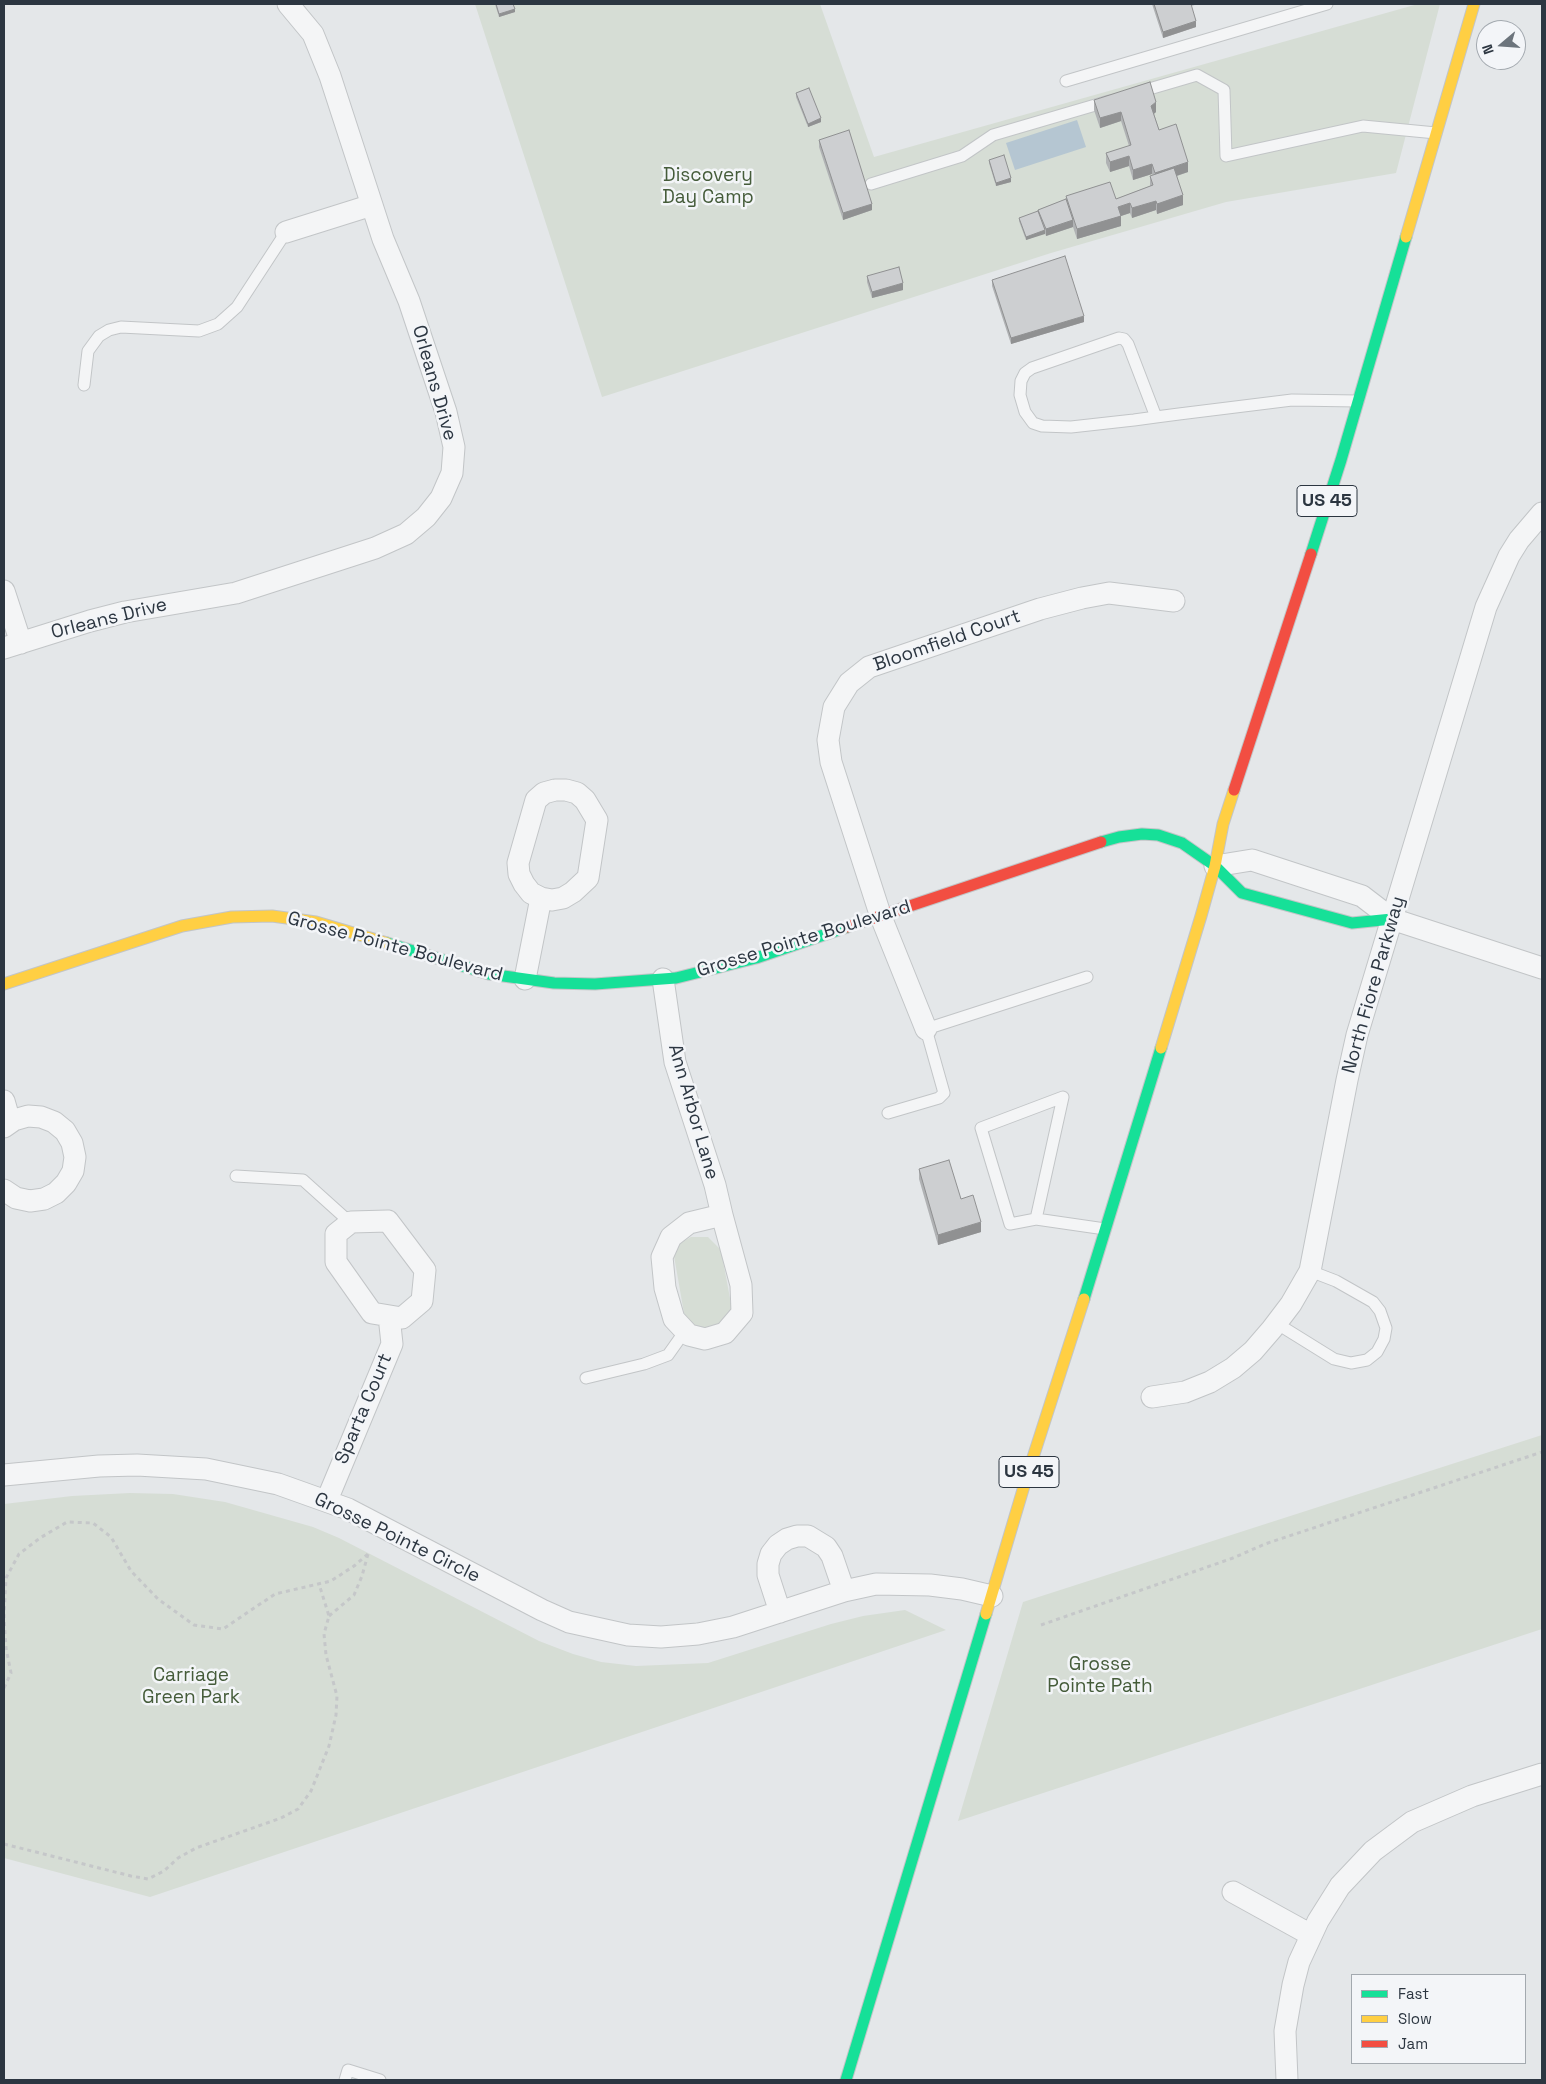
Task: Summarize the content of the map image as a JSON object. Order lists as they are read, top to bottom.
{
  "streets": {
    "main road": ["US 45", "Grosse Pointe Boulevard"],
    "street": [
      "Orleans Drive",
      "Bloomfield Court",
      "North Fiore Parkway",
      "Ann Arbor Lane",
      "Sparta Court",
      "Grosse Pointe Circle"
    ]
  },
  "crossings": [
    ["US 45", "Grosse Pointe Boulevard"],
    ["US 45", "Grosse Pointe Circle"],
    ["Bloomfield Court", "Grosse Pointe Boulevard"],
    ["Grosse Pointe Boulevard", "North Fiore Parkway"],
    ["Grosse Pointe Boulevard", "Ann Arbor Lane"],
    ["Sparta Court", "Grosse Pointe Circle"]
  ],
  "parks": ["Discovery Day Camp", "Grosse Pointe Path", "Carriage Green Park"],
  "legend": ["Fast", "Slow", "Jam"],
  "north": "left"
}
